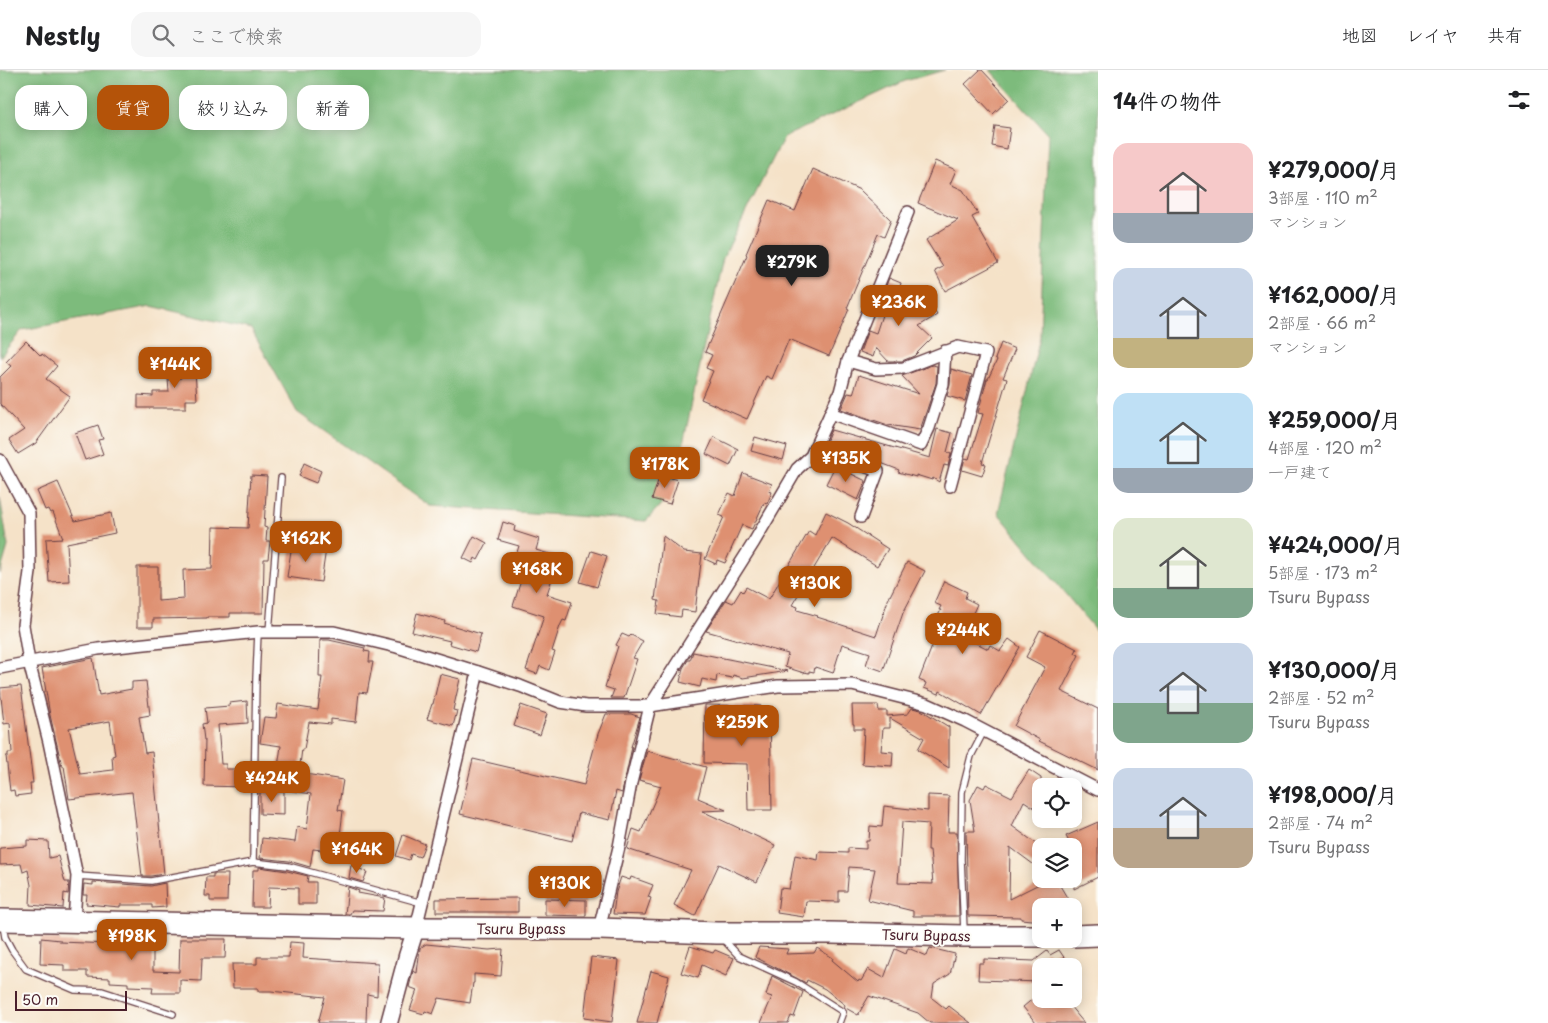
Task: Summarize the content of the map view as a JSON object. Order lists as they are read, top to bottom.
{
  "streets": {
    "highway": ["Tsuru Bypass"]
  },
  "scale_bar": "50 m",
  "page": {
    "header": "Nestly",
    "search": "ここで検索",
    "nav": ["地図", "レイヤ", "共有"],
    "heading": "14件の物件",
    "chip": [
      "購入",
      "賃貸",
      "絞り込み",
      "新着"
    ],
    "list": [
      {
        "name": "¥279,000/月",
        "note": "3部屋 · 110 m² · マンション"
      },
      {
        "name": "¥162,000/月",
        "note": "2部屋 · 66 m² · マンション"
      },
      {
        "name": "¥259,000/月",
        "note": "4部屋 · 120 m² · 一戸建て"
      },
      {
        "name": "¥424,000/月",
        "note": "5部屋 · 173 m² · Tsuru Bypass"
      },
      {
        "name": "¥130,000/月",
        "note": "2部屋 · 52 m² · Tsuru Bypass"
      },
      {
        "name": "¥198,000/月",
        "note": "2部屋 · 74 m² · Tsuru Bypass"
      }
    ],
    "price": [
      "¥279K",
      "¥236K",
      "¥144K",
      "¥135K",
      "¥178K",
      "¥162K",
      "¥168K",
      "¥130K",
      "¥244K",
      "¥259K",
      "¥424K",
      "¥164K",
      "¥130K",
      "¥198K"
    ],
    "map_buttons": ["+", "−"],
    "scale": "50 m"
  }
}
